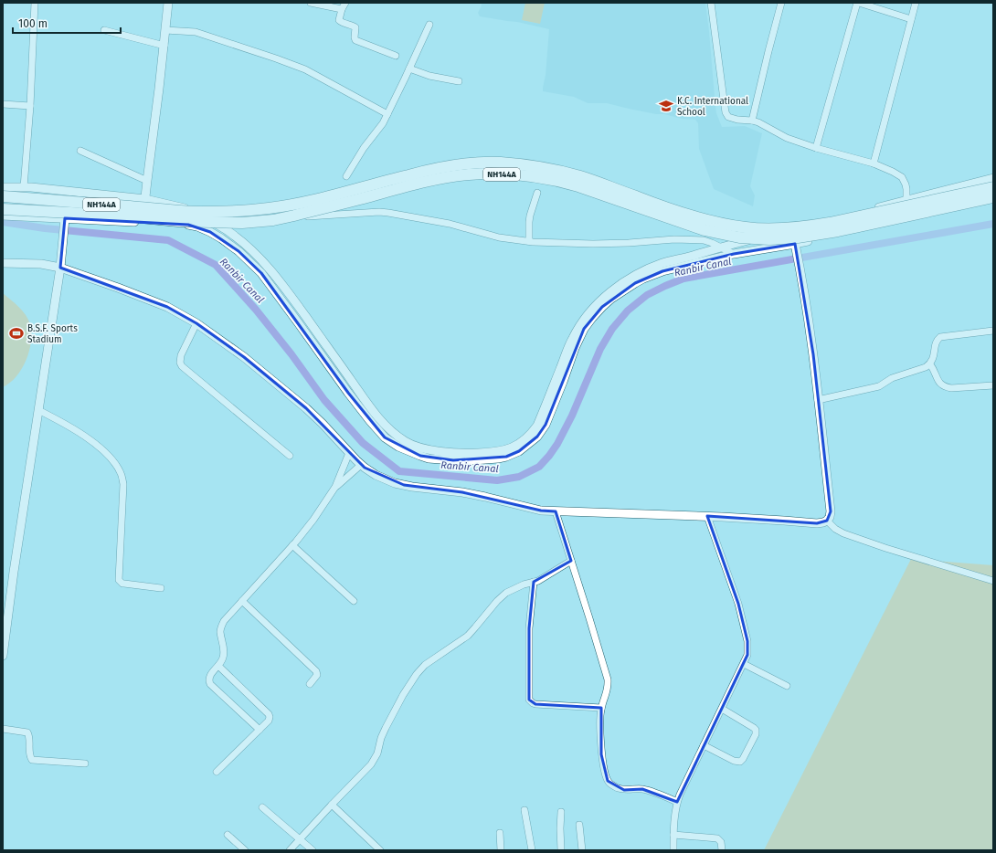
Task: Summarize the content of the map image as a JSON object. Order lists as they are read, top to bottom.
{
  "streets": {
    "highway": ["NH144A"]
  },
  "water": ["Ranbir Canal"],
  "places": {
    "school or university": ["K.C. International School"],
    "sports": ["B.S.F. Sports Stadium"]
  },
  "scale_bar": "100 m"
}
